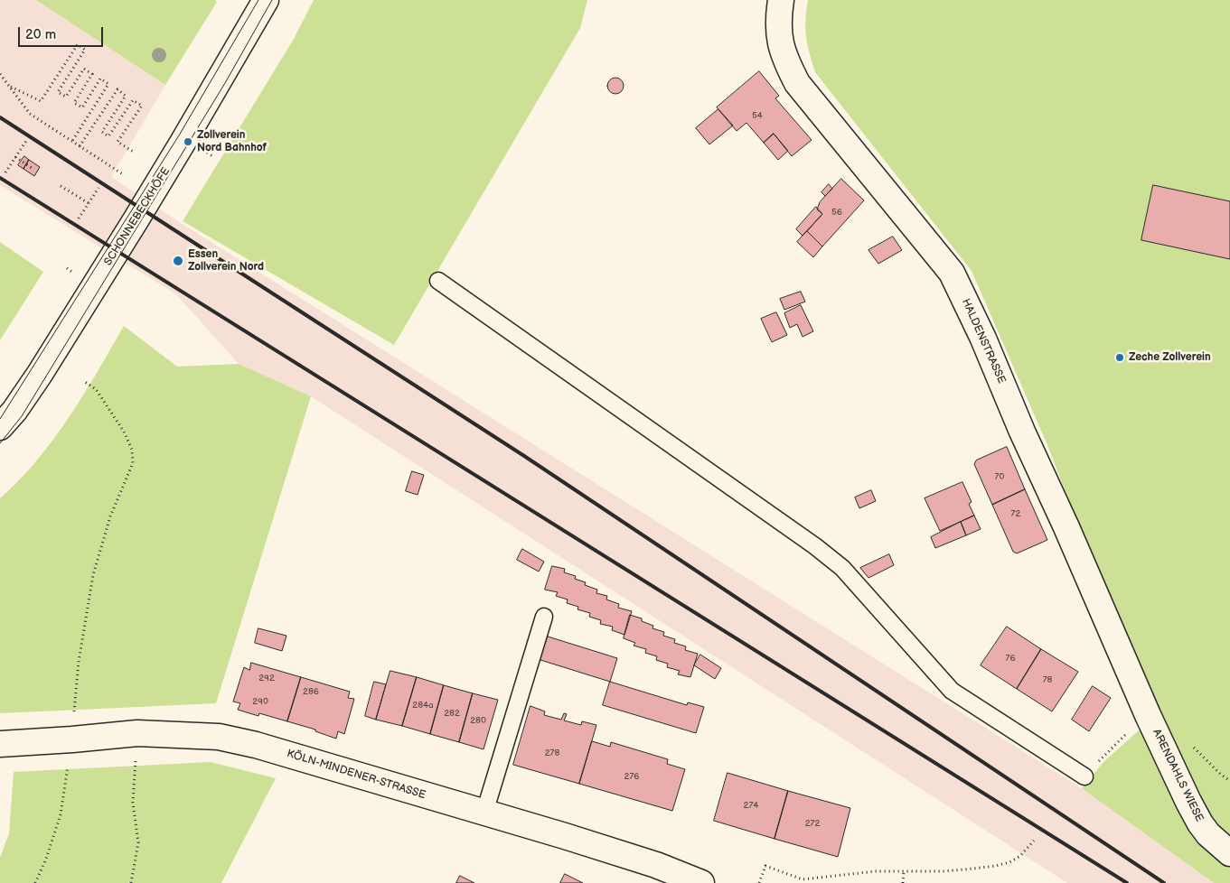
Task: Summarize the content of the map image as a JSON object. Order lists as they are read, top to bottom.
{
  "streets": {
    "street": [
      "SCHONNEBECKHÖFE",
      "HALDENSTRASSE",
      "KÖLN-MINDENER-STRASSE",
      "ARENDAHLS WIESE"
    ]
  },
  "crossings": [
    ["HALDENSTRASSE", "ARENDAHLS WIESE"]
  ],
  "places": ["Zollverein Nord Bahnhof", "Essen Zollverein Nord", "Zeche Zollverein"],
  "house_numbers": [
    "54",
    "56",
    "70",
    "72",
    "76",
    "292",
    "78",
    "286",
    "290",
    "284a",
    "282",
    "280",
    "278",
    "276",
    "274",
    "272"
  ],
  "scale_bar": "20 m"
}
